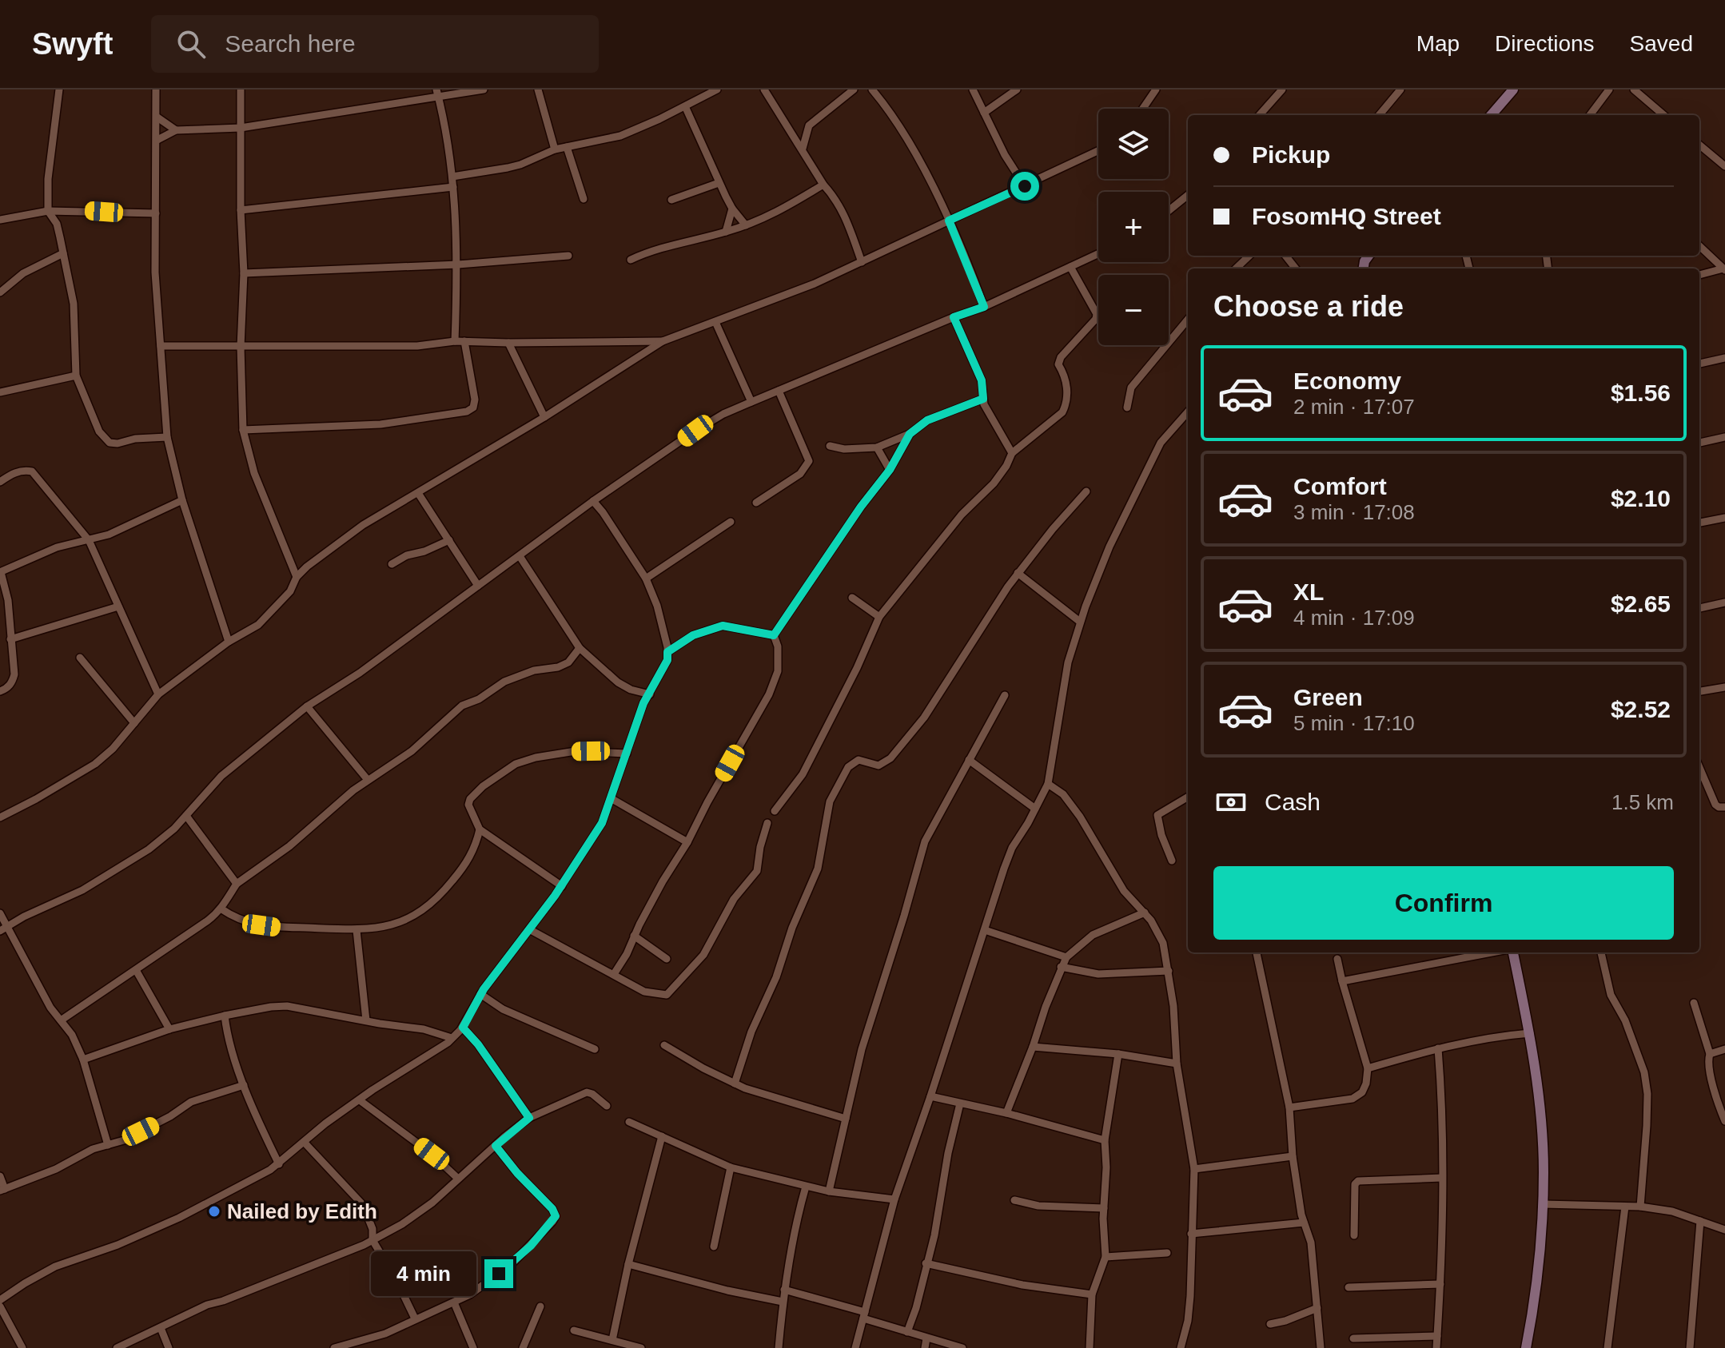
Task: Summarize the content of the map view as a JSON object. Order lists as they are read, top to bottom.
{
  "places": ["Nailed by Edith"],
  "page": {
    "header": "Swyft",
    "search": "Search here",
    "nav": ["Map", "Directions", "Saved"],
    "map_buttons": ["+", "−"],
    "banner": ["Pickup", "FosomHQ Street"],
    "heading": "Choose a ride",
    "list": [
      {
        "name": "Economy",
        "note": "2 min · 17:07",
        "value": "$1.56"
      },
      {
        "name": "Comfort",
        "note": "3 min · 17:08",
        "value": "$2.10"
      },
      {
        "name": "XL",
        "note": "4 min · 17:09",
        "value": "$2.65"
      },
      {
        "name": "Green",
        "note": "5 min · 17:10",
        "value": "$2.52"
      }
    ],
    "pay": ["Cash", "1.5 km"],
    "buttons": "Confirm",
    "bubble": "4 min"
  }
}
